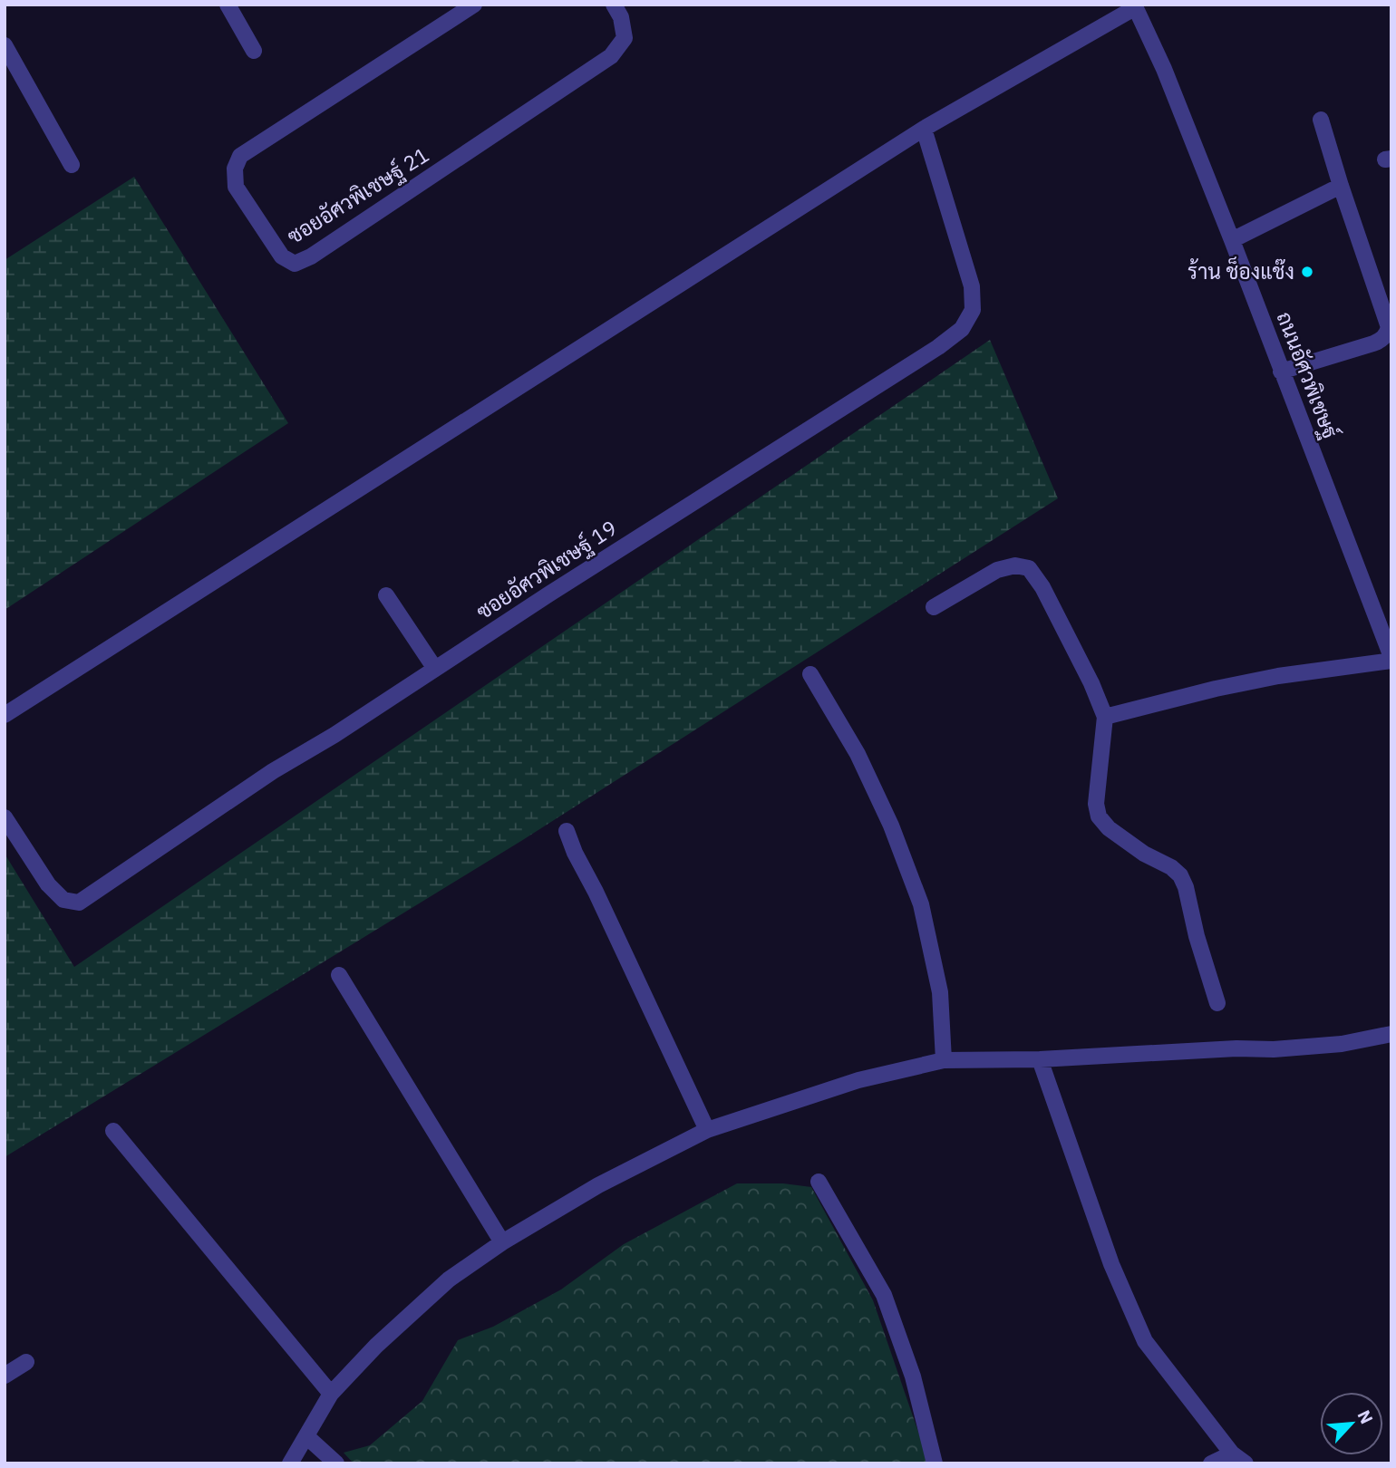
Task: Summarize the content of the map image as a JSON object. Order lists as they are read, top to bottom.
{
  "streets": {
    "street": ["ซอยอัศวพิเชษฐ์ 21", "ถนนอัศวพิเชษฐ์", "ซอยอัศวพิเชษฐ์ 19"]
  },
  "places": ["ร้าน ช็องแช๊ง"],
  "north": "top right"
}
